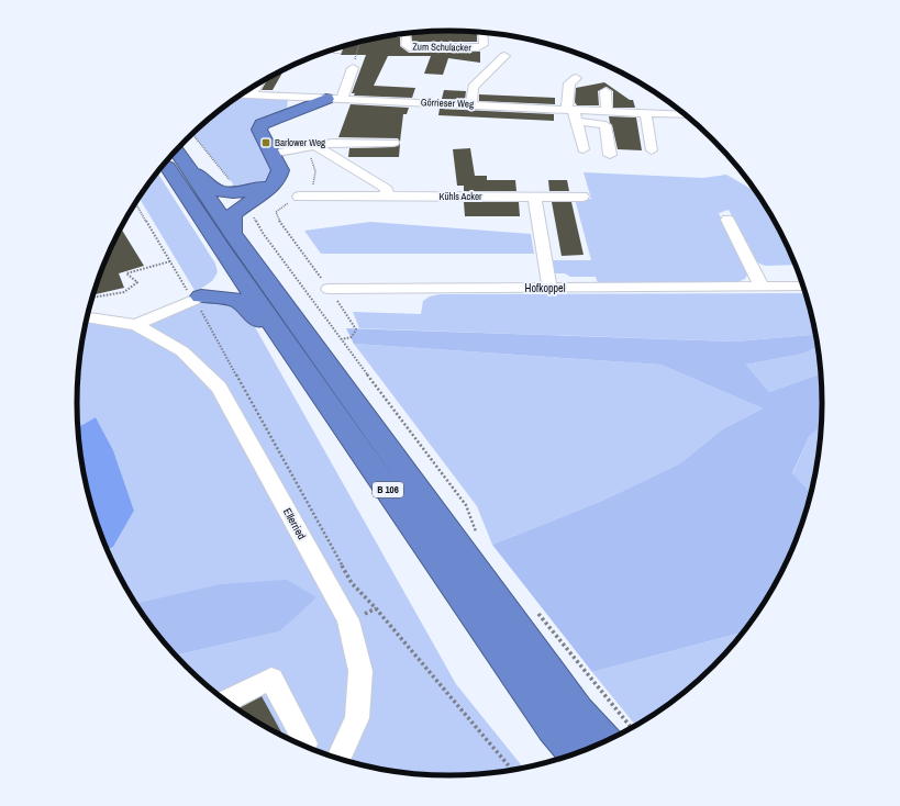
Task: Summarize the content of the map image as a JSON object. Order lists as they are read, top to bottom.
{
  "streets": {
    "highway": ["B 106"],
    "street": [
      "Zum Schulacker",
      "Görrieser Weg",
      "Kühls Acker",
      "Hofkoppel",
      "Ellerried"
    ]
  },
  "places": {
    "transit": ["Barlower Weg"]
  }
}
